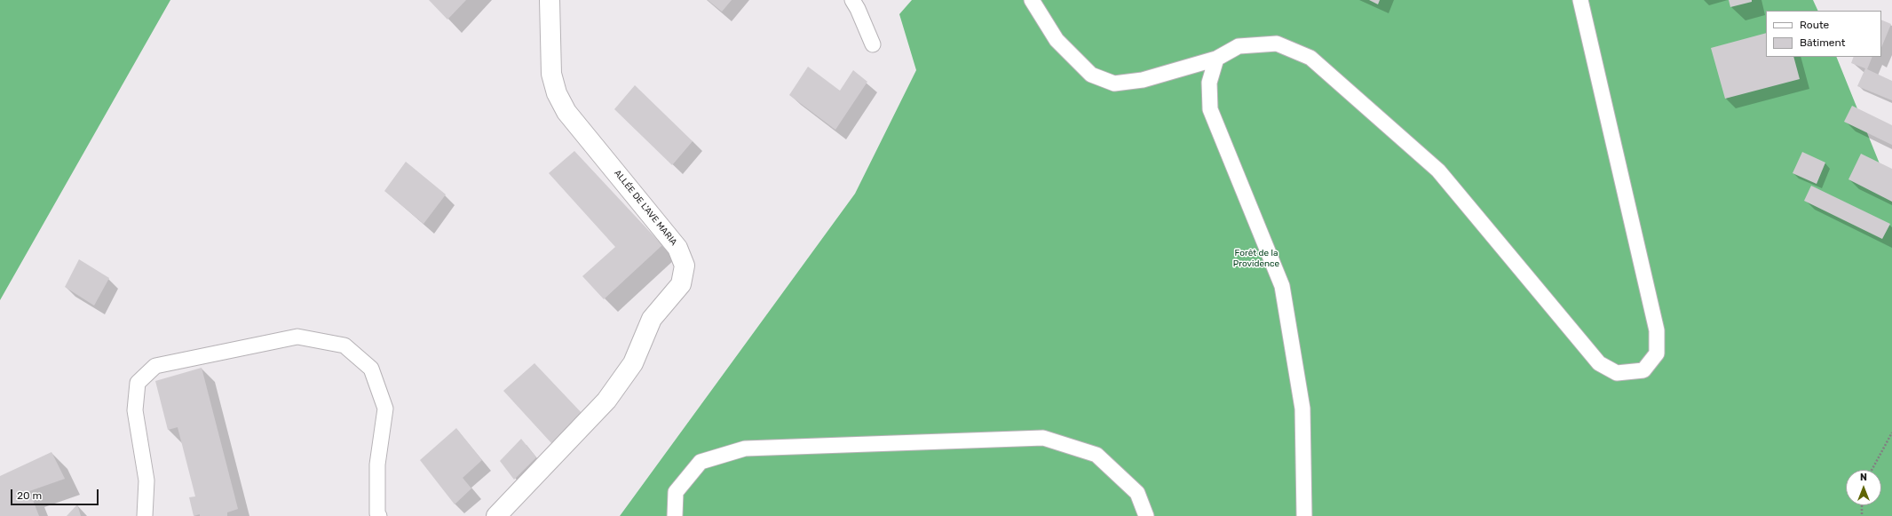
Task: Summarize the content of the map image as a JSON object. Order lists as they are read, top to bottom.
{
  "streets": {
    "street": ["ALLÉE DE L'AVE MARIA"]
  },
  "parks": ["Forêt de la Providence"],
  "legend": ["Route", "Bâtiment"],
  "scale_bar": "20 m",
  "north": "top"
}
